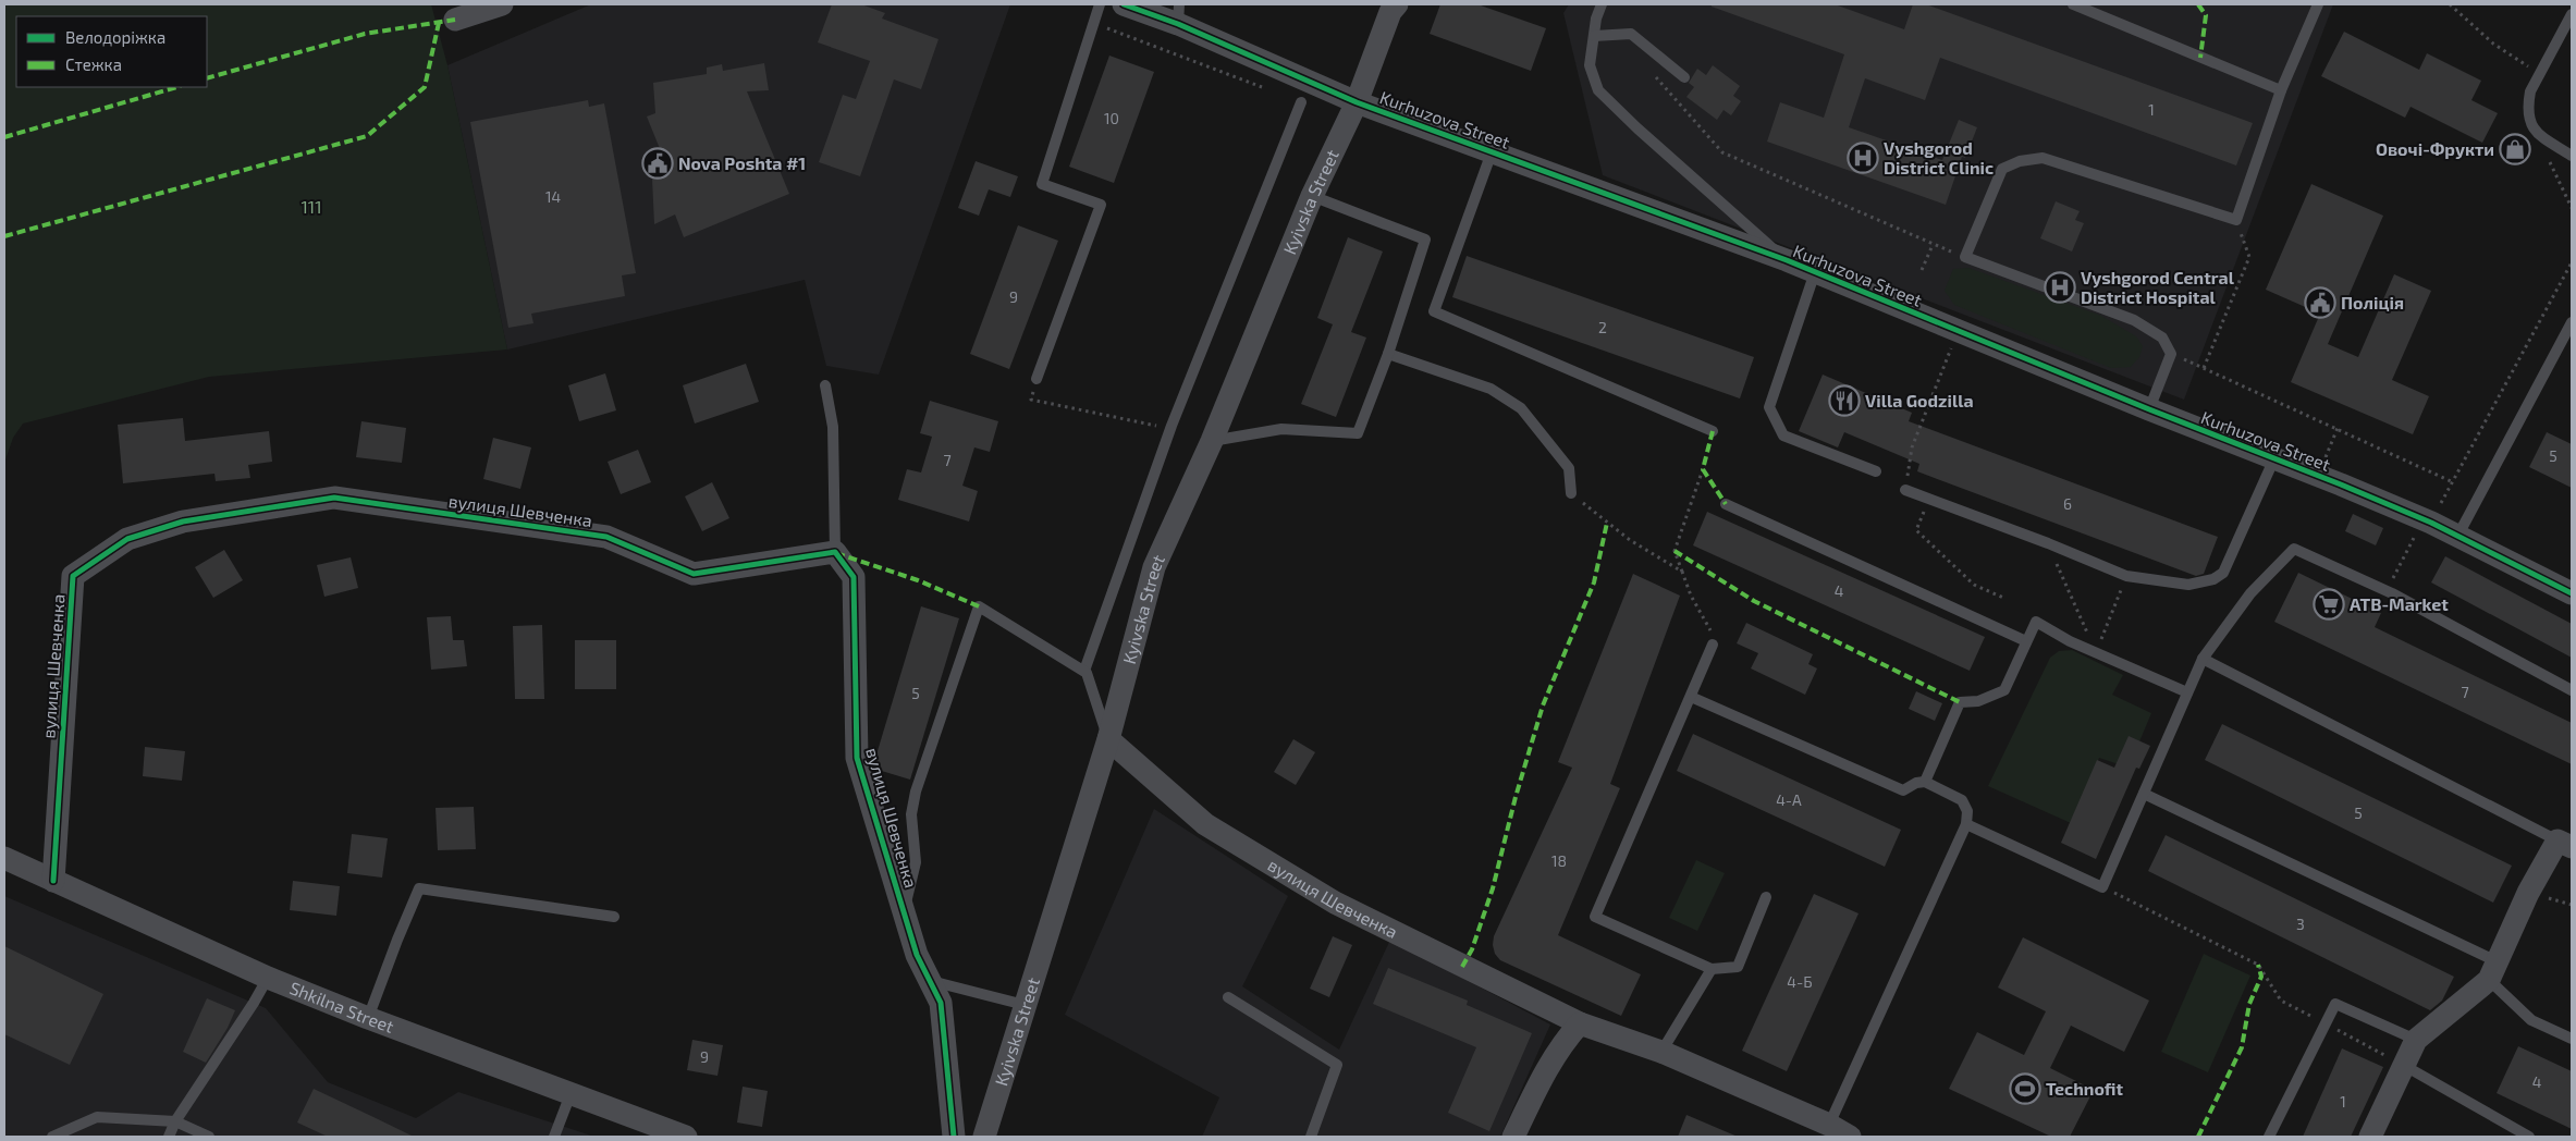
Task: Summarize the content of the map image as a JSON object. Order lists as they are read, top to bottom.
{
  "streets": {
    "street": [
      "Kurhuzova Street",
      "Kyivska Street",
      "вулиця Шевченка",
      "Shkilna Street"
    ]
  },
  "crossings": [
    ["Kurhuzova Street", "Kyivska Street"],
    ["Kyivska Street", "вулиця Шевченка"],
    ["вулиця Шевченка", "Shkilna Street"]
  ],
  "parks": ["111"],
  "places": {
    "shop": ["Овочі-Фрукти"],
    "hospital": ["Vyshgorod District Clinic", "Vyshgorod Central District Hospital"],
    "public building": ["Nova Poshta #1", "Поліція"],
    "restaurant": ["Villa Godzilla"],
    "supermarket": ["ATB-Market"],
    "sports": ["Technofit"]
  },
  "house_numbers": [
    "1",
    "10",
    "14",
    "9",
    "2",
    "5",
    "7",
    "6",
    "4",
    "7",
    "5",
    "4-А",
    "5",
    "18",
    "3",
    "4-Б",
    "9",
    "4",
    "1"
  ],
  "legend": ["Велодоріжка", "Стежка"]
}
